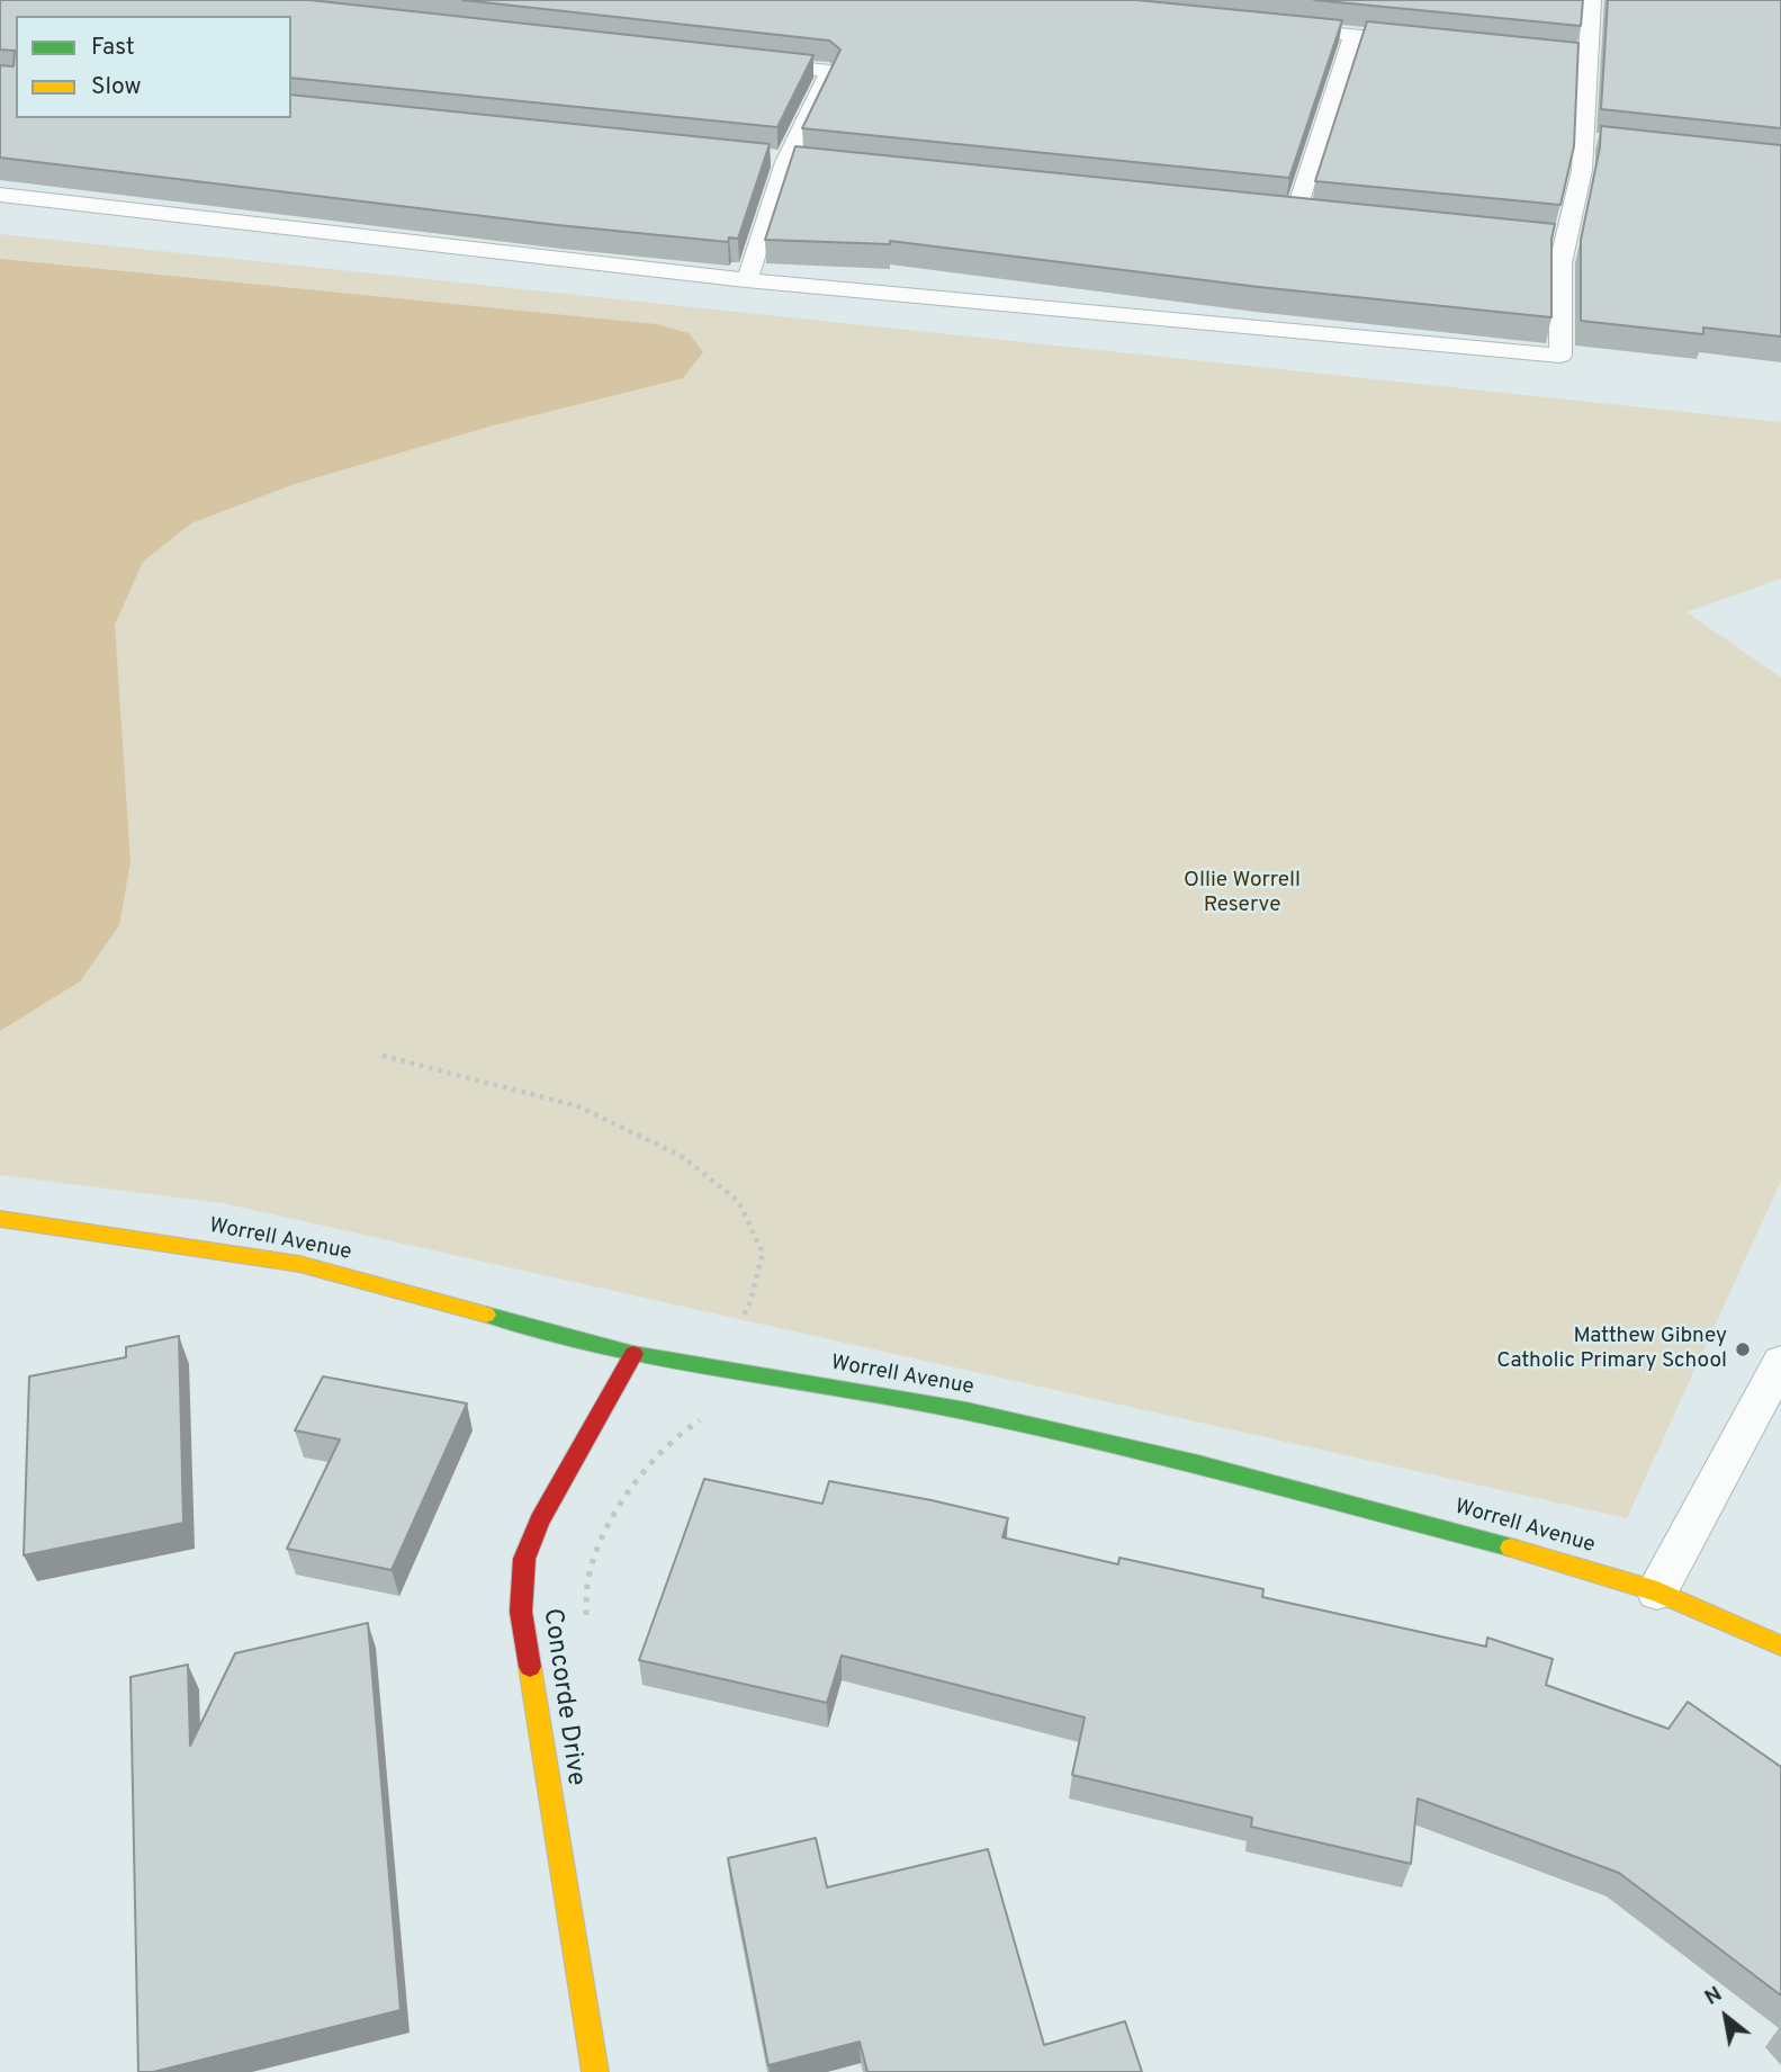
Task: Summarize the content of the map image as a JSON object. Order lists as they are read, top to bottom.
{
  "streets": {
    "street": ["Worrell Avenue", "Concorde Drive"]
  },
  "crossings": [
    ["Worrell Avenue", "Concorde Drive"]
  ],
  "parks": ["Ollie Worrell Reserve"],
  "places": ["Matthew Gibney Catholic Primary School"],
  "legend": ["Fast", "Slow"],
  "north": "top left"
}
